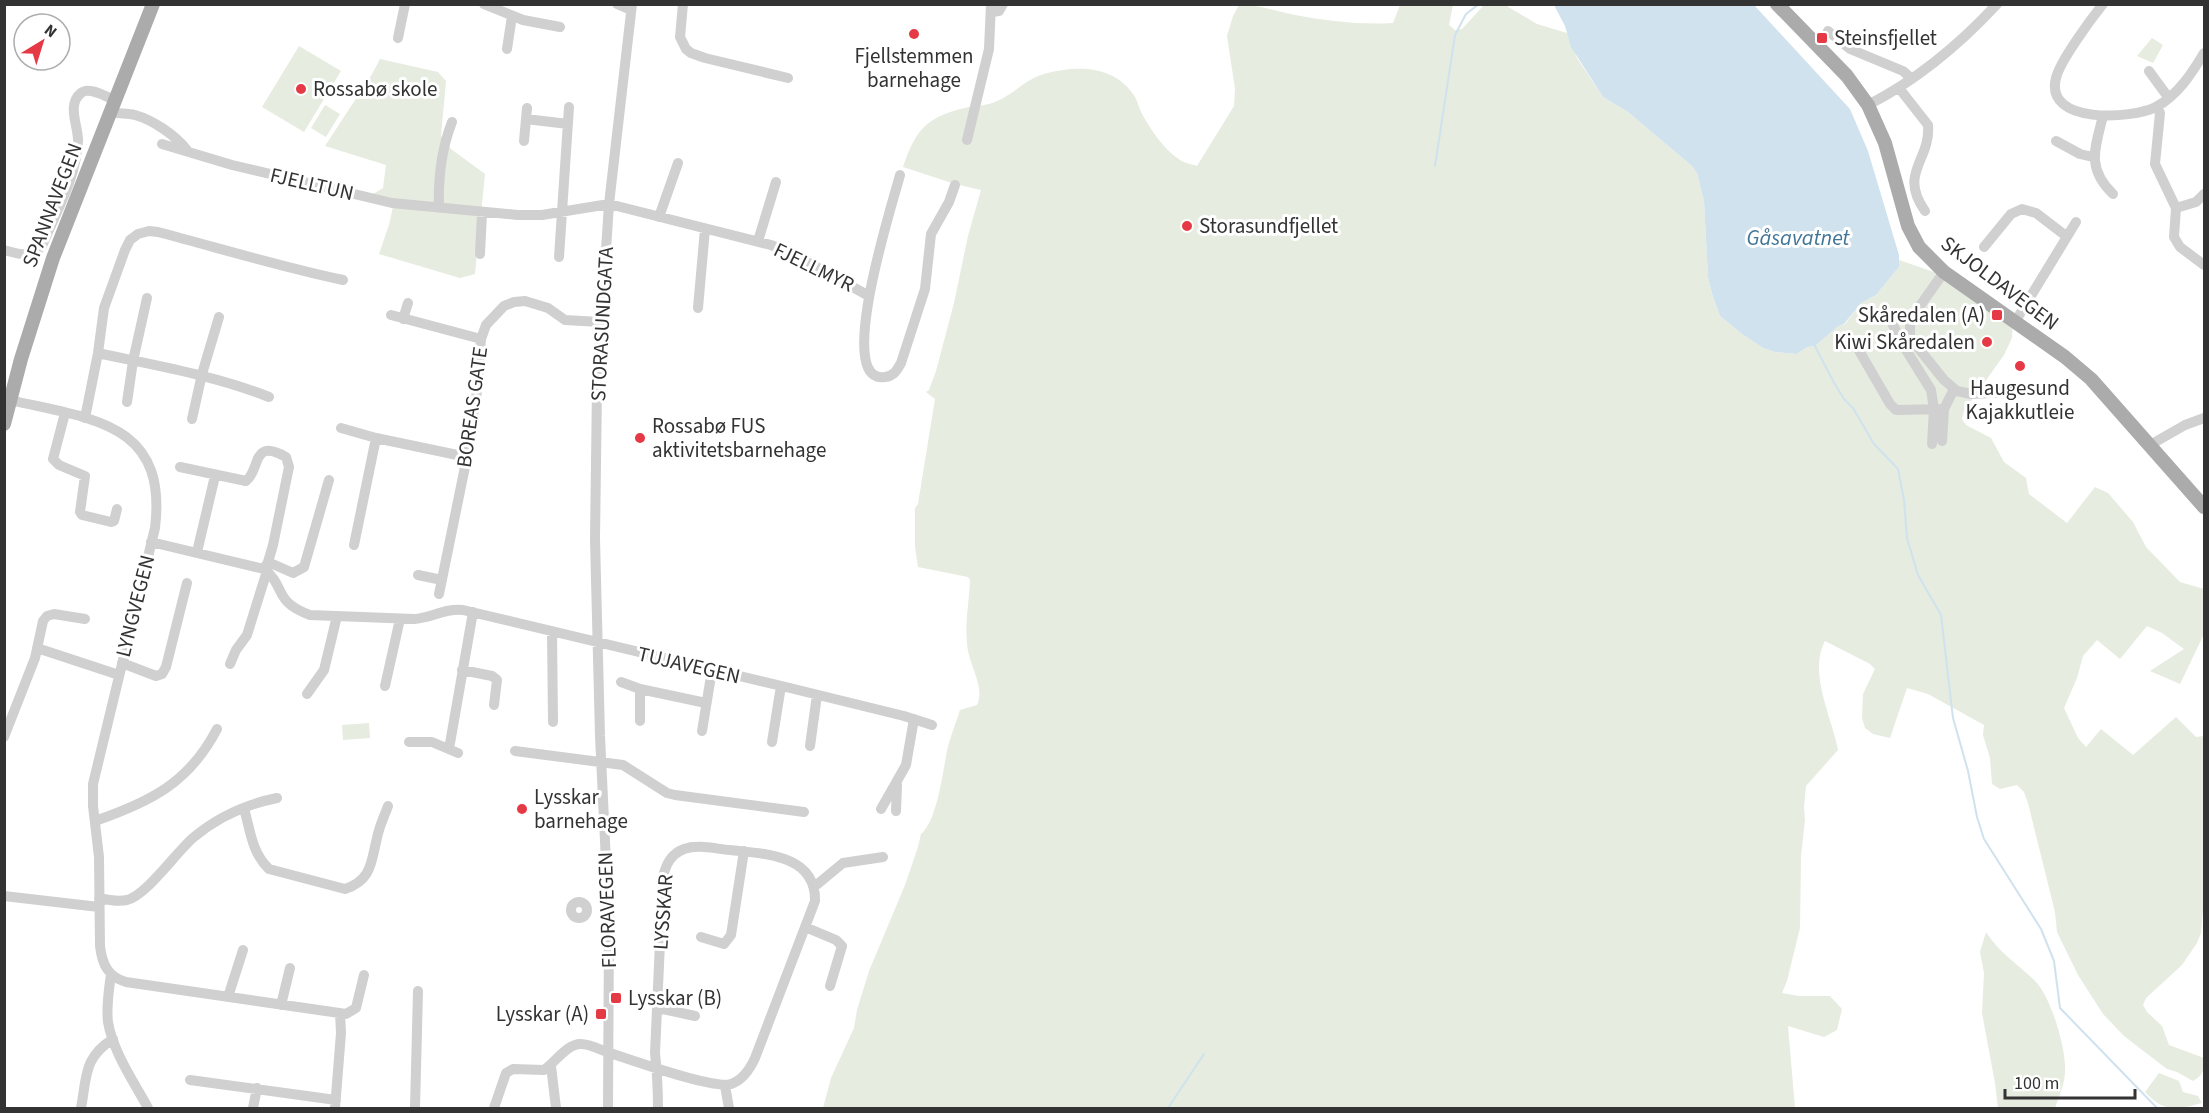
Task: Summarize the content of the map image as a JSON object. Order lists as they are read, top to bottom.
{
  "streets": {
    "main road": ["SPANNAVEGEN", "SKJOLDAVEGEN"],
    "street": [
      "FJELLTUN",
      "FJELLMYR",
      "STORASUNDGATA",
      "BOREAS GATE",
      "LYNGVEGEN",
      "TUJAVEGEN",
      "FLORAVEGEN",
      "LYSSKAR"
    ]
  },
  "crossings": [
    ["FJELLTUN", "SPANNAVEGEN"],
    ["FJELLTUN", "FJELLMYR"],
    ["FJELLTUN", "STORASUNDGATA"],
    ["SPANNAVEGEN", "LYNGVEGEN"],
    ["FJELLMYR", "STORASUNDGATA"],
    ["STORASUNDGATA", "BOREAS GATE"],
    ["STORASUNDGATA", "TUJAVEGEN"],
    ["STORASUNDGATA", "FLORAVEGEN"],
    ["TUJAVEGEN", "FLORAVEGEN"]
  ],
  "water": ["Gåsavatnet"],
  "places": {
    "other": [
      "Fjellstemmen barnehage",
      "Rossabø skole",
      "Storasundfjellet",
      "Kiwi Skåredalen",
      "Haugesund Kajakkutleie",
      "Rossabø FUS aktivitetsbarnehage",
      "Lysskar barnehage"
    ],
    "transit": [
      "Steinsfjellet",
      "Skåredalen (A)",
      "Lysskar (B)",
      "Lysskar (A)"
    ]
  },
  "scale_bar": "100 m",
  "north": "top right"
}
